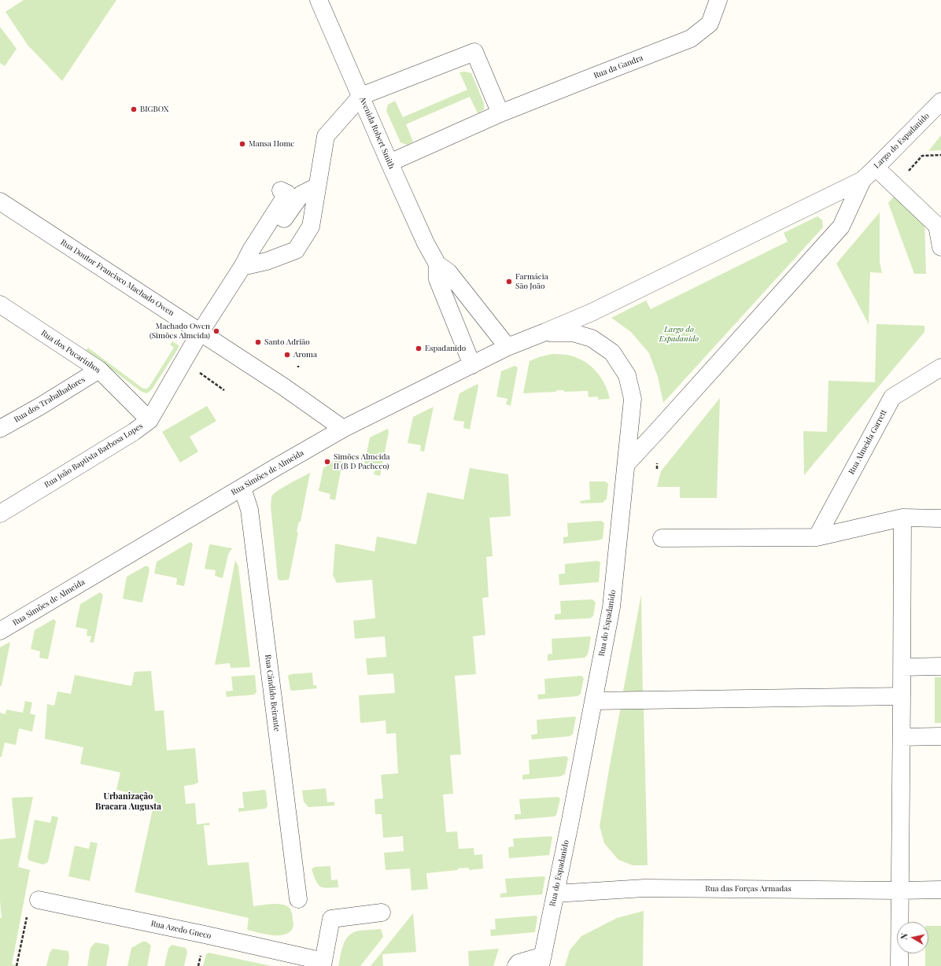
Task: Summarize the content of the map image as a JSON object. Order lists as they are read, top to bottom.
{
  "streets": {
    "street": [
      "Rua da Gandra",
      "Avenida Robert Smith",
      "Largo do Espadanido",
      "Rua Doutor Francisco Machado Owen",
      "Rua dos Pucarinhos",
      "Rua dos Trabalhadores",
      "Rua Almeida Garrett",
      "Rua João Baptista Barbosa Lopes",
      "Rua Simões de Almeida",
      "Rua do Espadanido",
      "Rua Cândido Beirante",
      "Rua das Forças Armadas",
      "Rua Azedo Gneco"
    ]
  },
  "crossings": [
    ["Rua da Gandra", "Avenida Robert Smith"],
    ["Avenida Robert Smith", "Rua Simões de Almeida"],
    ["Largo do Espadanido", "Rua Simões de Almeida"],
    ["Largo do Espadanido", "Rua do Espadanido"],
    ["Rua Doutor Francisco Machado Owen", "Rua João Baptista Barbosa Lopes"],
    ["Rua Doutor Francisco Machado Owen", "Rua Simões de Almeida"],
    ["Rua dos Pucarinhos", "Rua dos Trabalhadores"],
    ["Rua dos Pucarinhos", "Rua João Baptista Barbosa Lopes"],
    ["Rua Simões de Almeida", "Rua do Espadanido"],
    ["Rua Simões de Almeida", "Rua Cândido Beirante"],
    ["Rua do Espadanido", "Rua das Forças Armadas"]
  ],
  "districts": ["Urbanização Bracara Augusta"],
  "parks": ["Largo do Espadanido"],
  "places": [
    "BIGBOX",
    "Mansa Home",
    "Farmácia São João",
    "Machado Owen (Simões Almeida)",
    "Santo Adrião",
    "Espadanido",
    "Aroma",
    "Simões Almeida II (B D Pacheco)"
  ],
  "north": "left"
}
